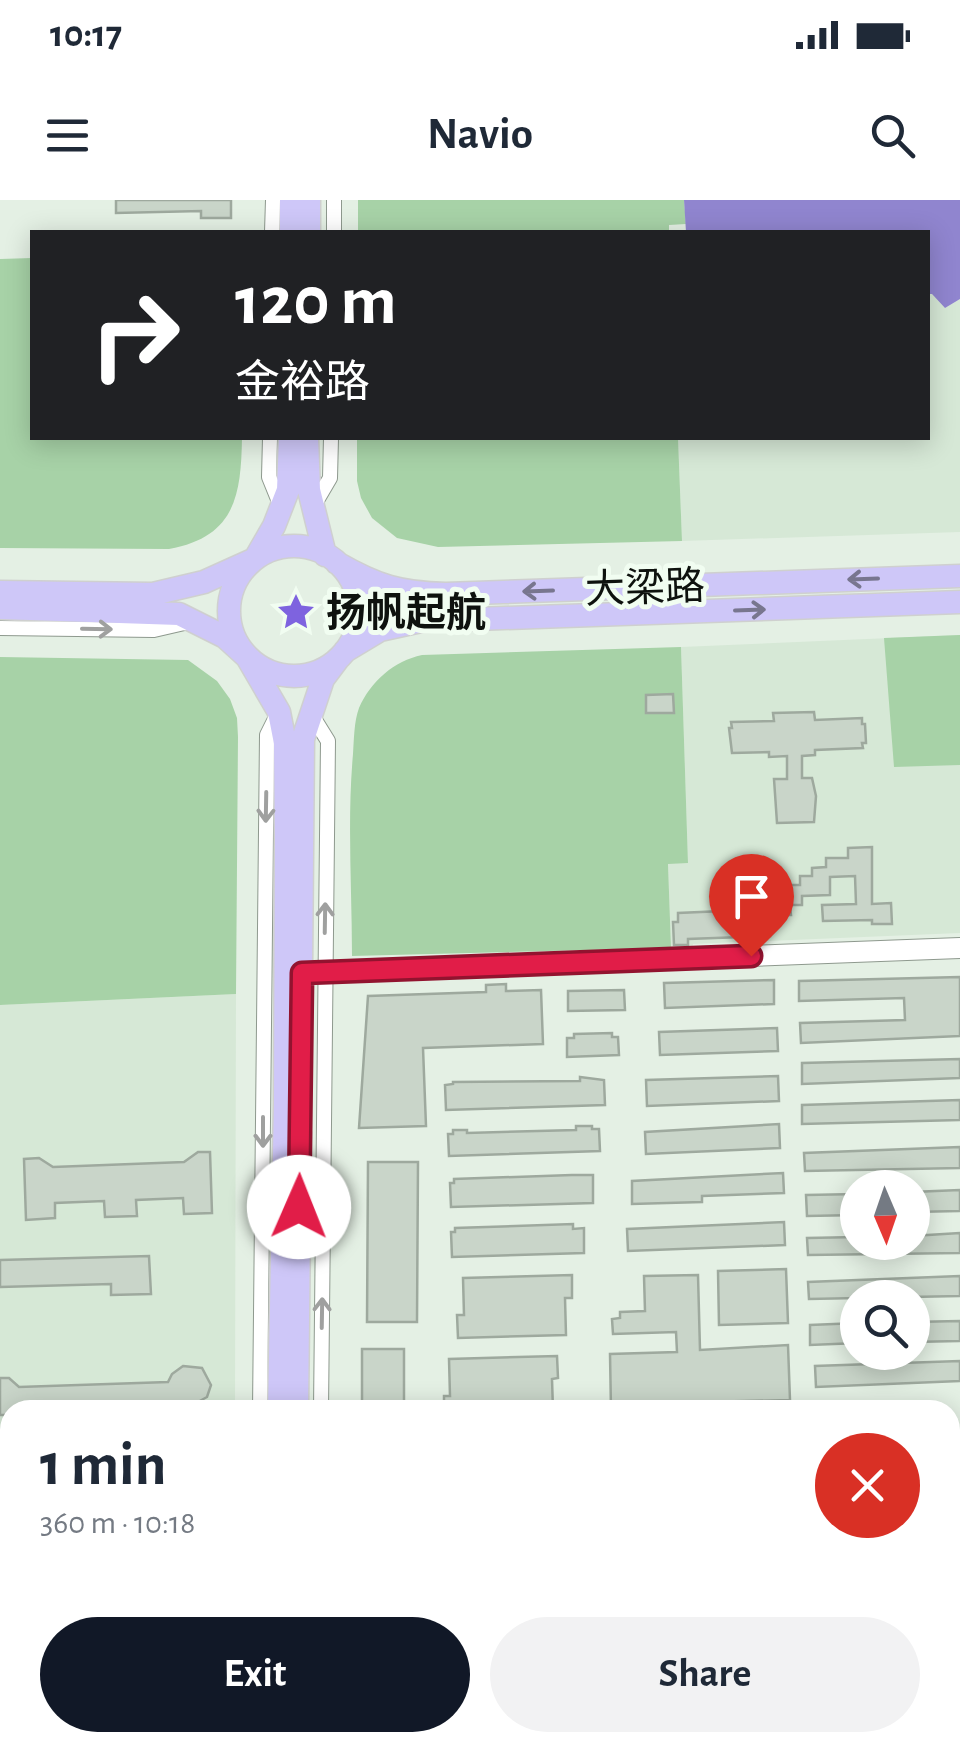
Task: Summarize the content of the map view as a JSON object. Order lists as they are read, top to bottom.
{
  "streets": {
    "main road": ["大梁路"]
  },
  "places": {
    "place": ["扬帆起航"]
  },
  "north": "bottom",
  "page": {
    "status": "10:17",
    "header": "Navio",
    "turn": ["120 m", "金裕路"],
    "heading": ["1 min", "360 m · 10:18"],
    "buttons": ["Exit", "Share"]
  }
}
